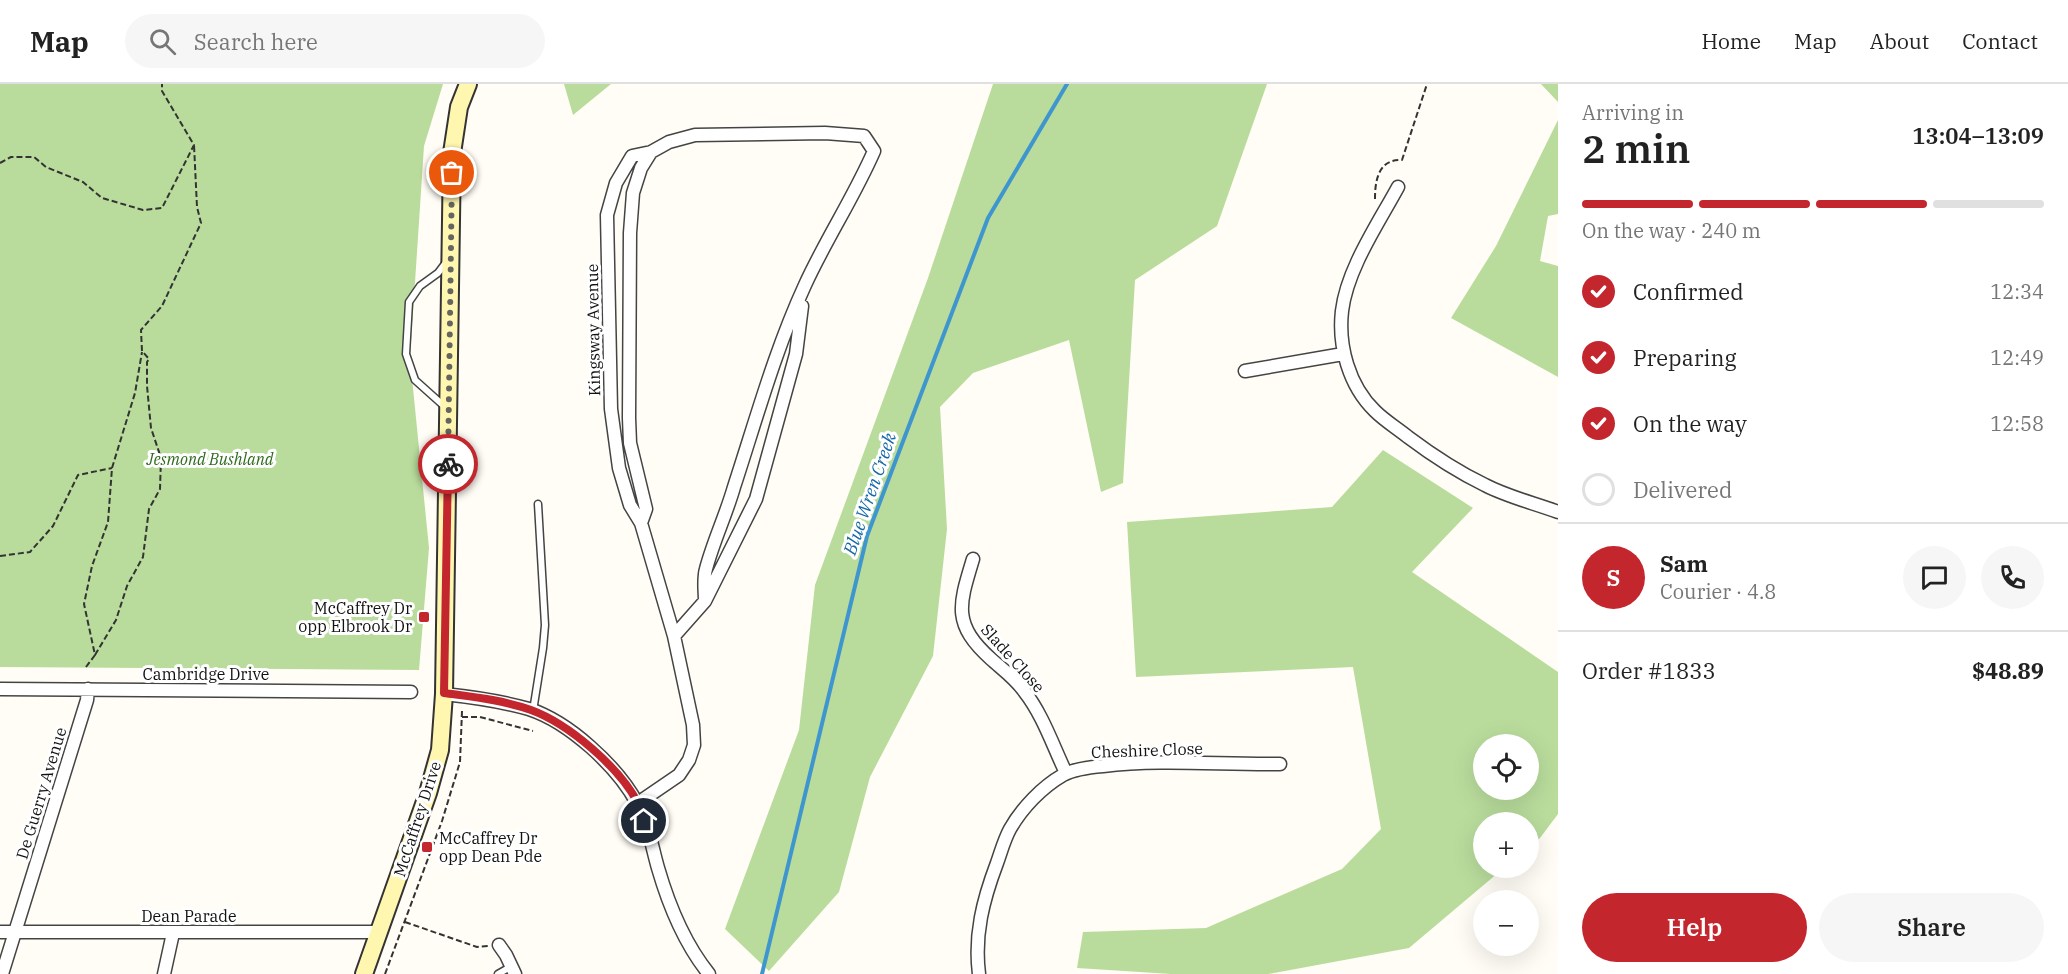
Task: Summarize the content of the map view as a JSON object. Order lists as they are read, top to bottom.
{
  "streets": {
    "main road": ["McCaffrey Drive"],
    "street": [
      "Kingsway Avenue",
      "Slade Close",
      "Cambridge Drive",
      "Cheshire Close",
      "De Guerry Avenue",
      "Dean Parade"
    ]
  },
  "crossings": [
    ["Slade Close", "Cheshire Close"],
    ["Cambridge Drive", "De Guerry Avenue"],
    ["De Guerry Avenue", "Dean Parade"],
    ["McCaffrey Drive", "Dean Parade"]
  ],
  "water": ["Blue Wren Creek"],
  "parks": ["Jesmond Bushland"],
  "places": {
    "transit": ["McCaffrey Dr opp Elbrook Dr", "McCaffrey Dr opp Dean Pde"]
  },
  "page": {
    "header": "Map",
    "search": "Search here",
    "nav": [
      "Home",
      "Map",
      "About",
      "Contact"
    ],
    "heading": ["2 min", "Arriving in", "13:04–13:09"],
    "panel": [
      "Sam",
      "Courier · 4.8",
      "Order #1833",
      "$48.89"
    ],
    "bar": "On the way · 240 m",
    "list": [
      ["Confirmed", "12:34"],
      ["Preparing", "12:49"],
      ["On the way", "12:58"],
      "Delivered"
    ],
    "round": "S",
    "map_buttons": ["+", "−"],
    "buttons": ["Help", "Share"]
  }
}
